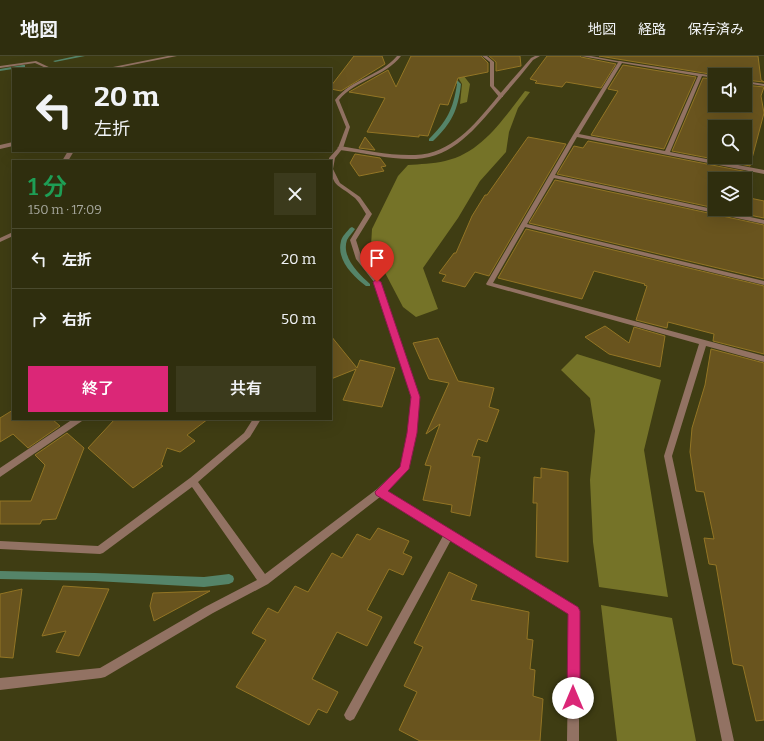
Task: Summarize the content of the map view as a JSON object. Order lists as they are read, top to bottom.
{
  "page": {
    "header": "地図",
    "nav": ["地図", "経路", "保存済み"],
    "turn": ["20 m", "左折"],
    "heading": ["1 分", "150 m · 17:09"],
    "list": [
      {
        "name": "左折",
        "value": "20 m"
      },
      {
        "name": "右折",
        "value": "50 m"
      }
    ],
    "buttons": ["終了", "共有"]
  }
}
